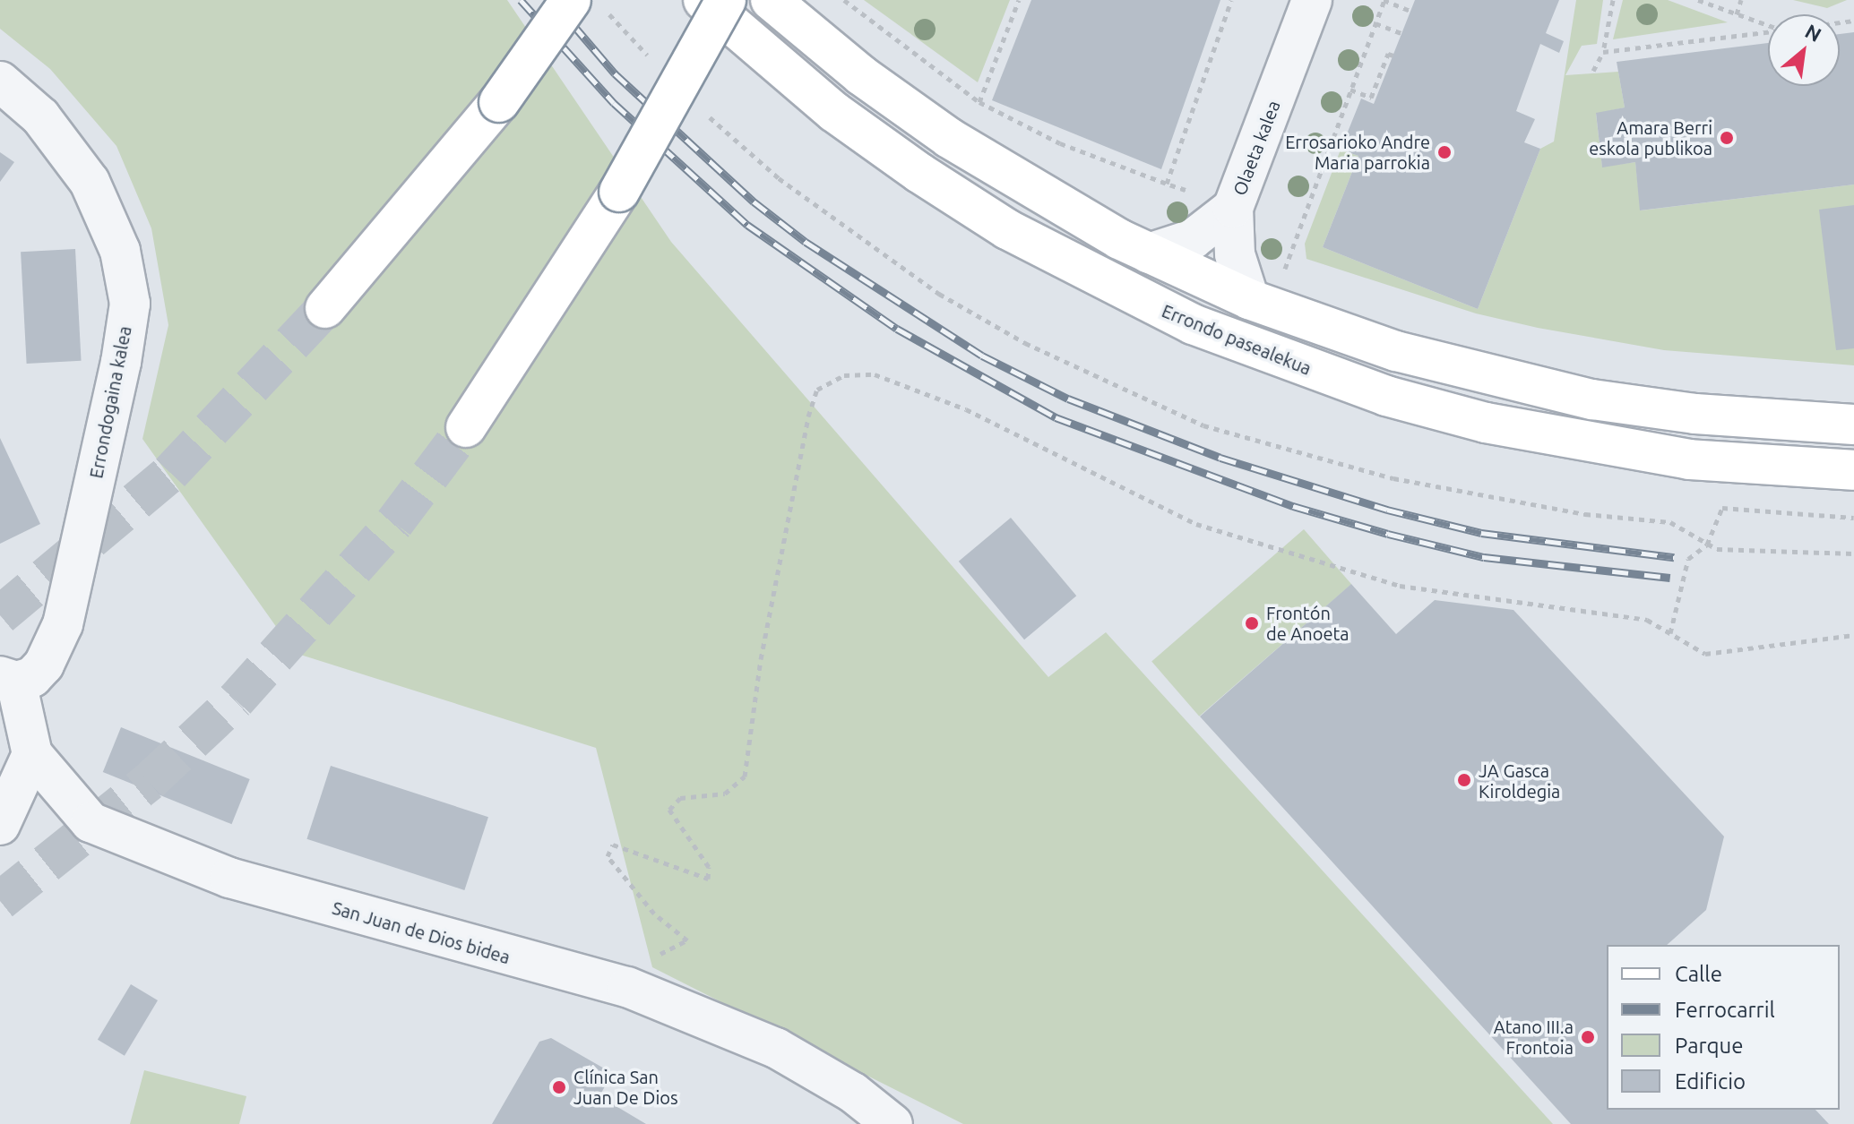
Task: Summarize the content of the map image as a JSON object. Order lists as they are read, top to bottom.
{
  "streets": {
    "main road": ["Errondo pasealekua"],
    "street": ["Olaeta kalea", "Errondogaina kalea", "San Juan de Dios bidea"]
  },
  "crossings": [
    ["Errondogaina kalea", "San Juan de Dios bidea"]
  ],
  "places": [
    "Amara Berri eskola publikoa",
    "Errosarioko Andre Maria parrokia",
    "Frontón de Anoeta",
    "JA Gasca Kiroldegia",
    "Atano III.a Frontoia",
    "Clínica San Juan De Dios"
  ],
  "legend": [
    "Calle",
    "Ferrocarril",
    "Parque",
    "Edificio"
  ],
  "north": "top right"
}
